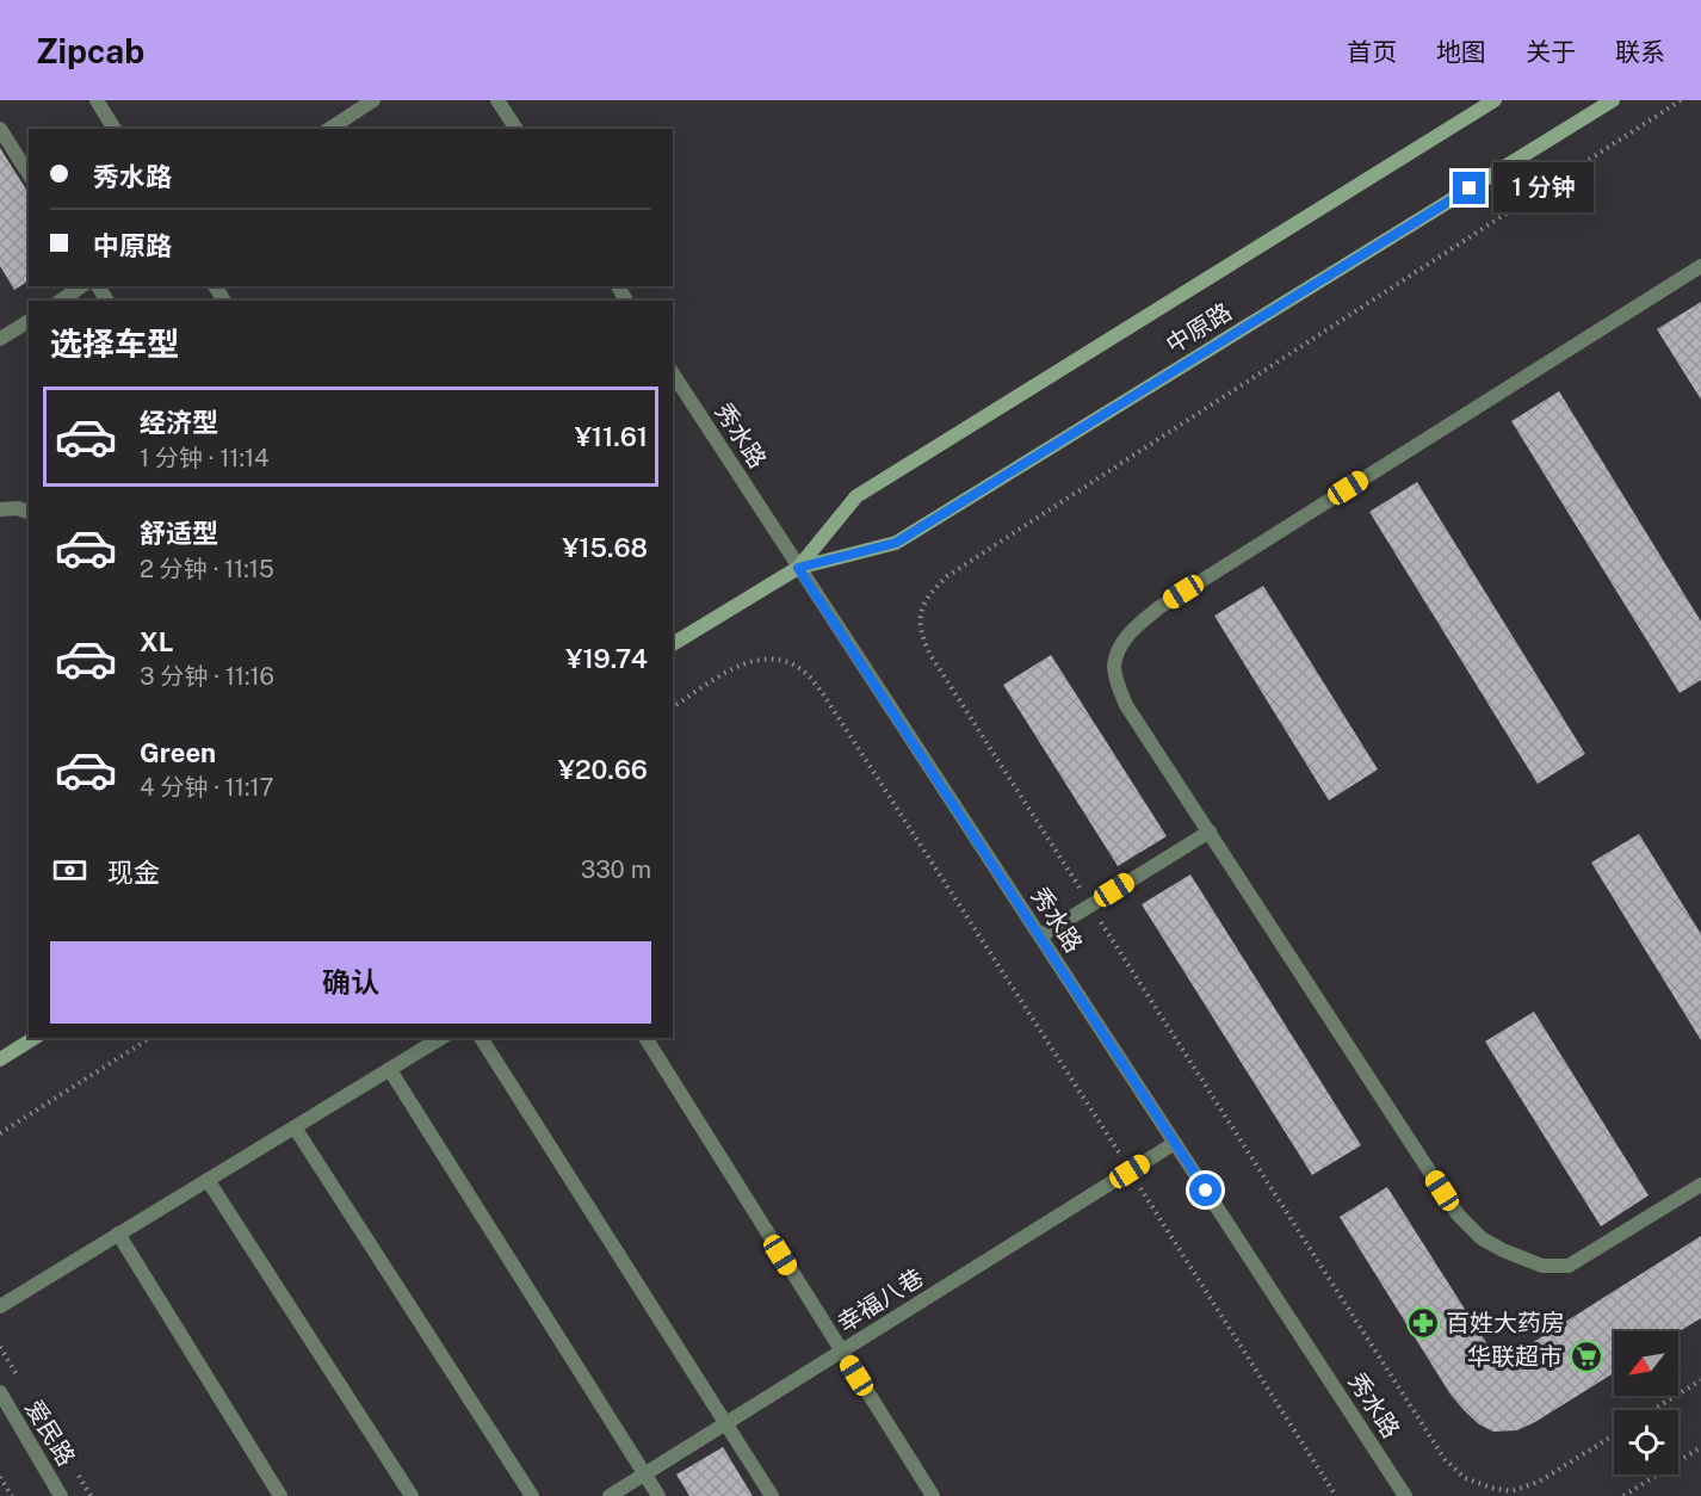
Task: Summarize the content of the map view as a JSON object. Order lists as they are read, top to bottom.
{
  "streets": {
    "main road": ["中原路"],
    "street": ["秀水路", "幸福八巷", "爱民路"]
  },
  "crossings": [
    ["中原路", "秀水路"],
    ["秀水路", "幸福八巷"]
  ],
  "places": {
    "pharmacy": ["百姓大药房"],
    "supermarket": ["华联超市"]
  },
  "north": "bottom left",
  "page": {
    "header": "Zipcab",
    "nav": [
      "首页",
      "地图",
      "关于",
      "联系"
    ],
    "banner": ["秀水路", "中原路"],
    "bubble": "1 分钟",
    "heading": "选择车型",
    "list": [
      {
        "name": "经济型",
        "note": "1 分钟 · 11:14",
        "value": "¥11.61"
      },
      {
        "name": "舒适型",
        "note": "2 分钟 · 11:15",
        "value": "¥15.68"
      },
      {
        "name": "XL",
        "note": "3 分钟 · 11:16",
        "value": "¥19.74"
      },
      {
        "name": "Green",
        "note": "4 分钟 · 11:17",
        "value": "¥20.66"
      }
    ],
    "pay": ["现金", "330 m"],
    "buttons": "确认"
  }
}
